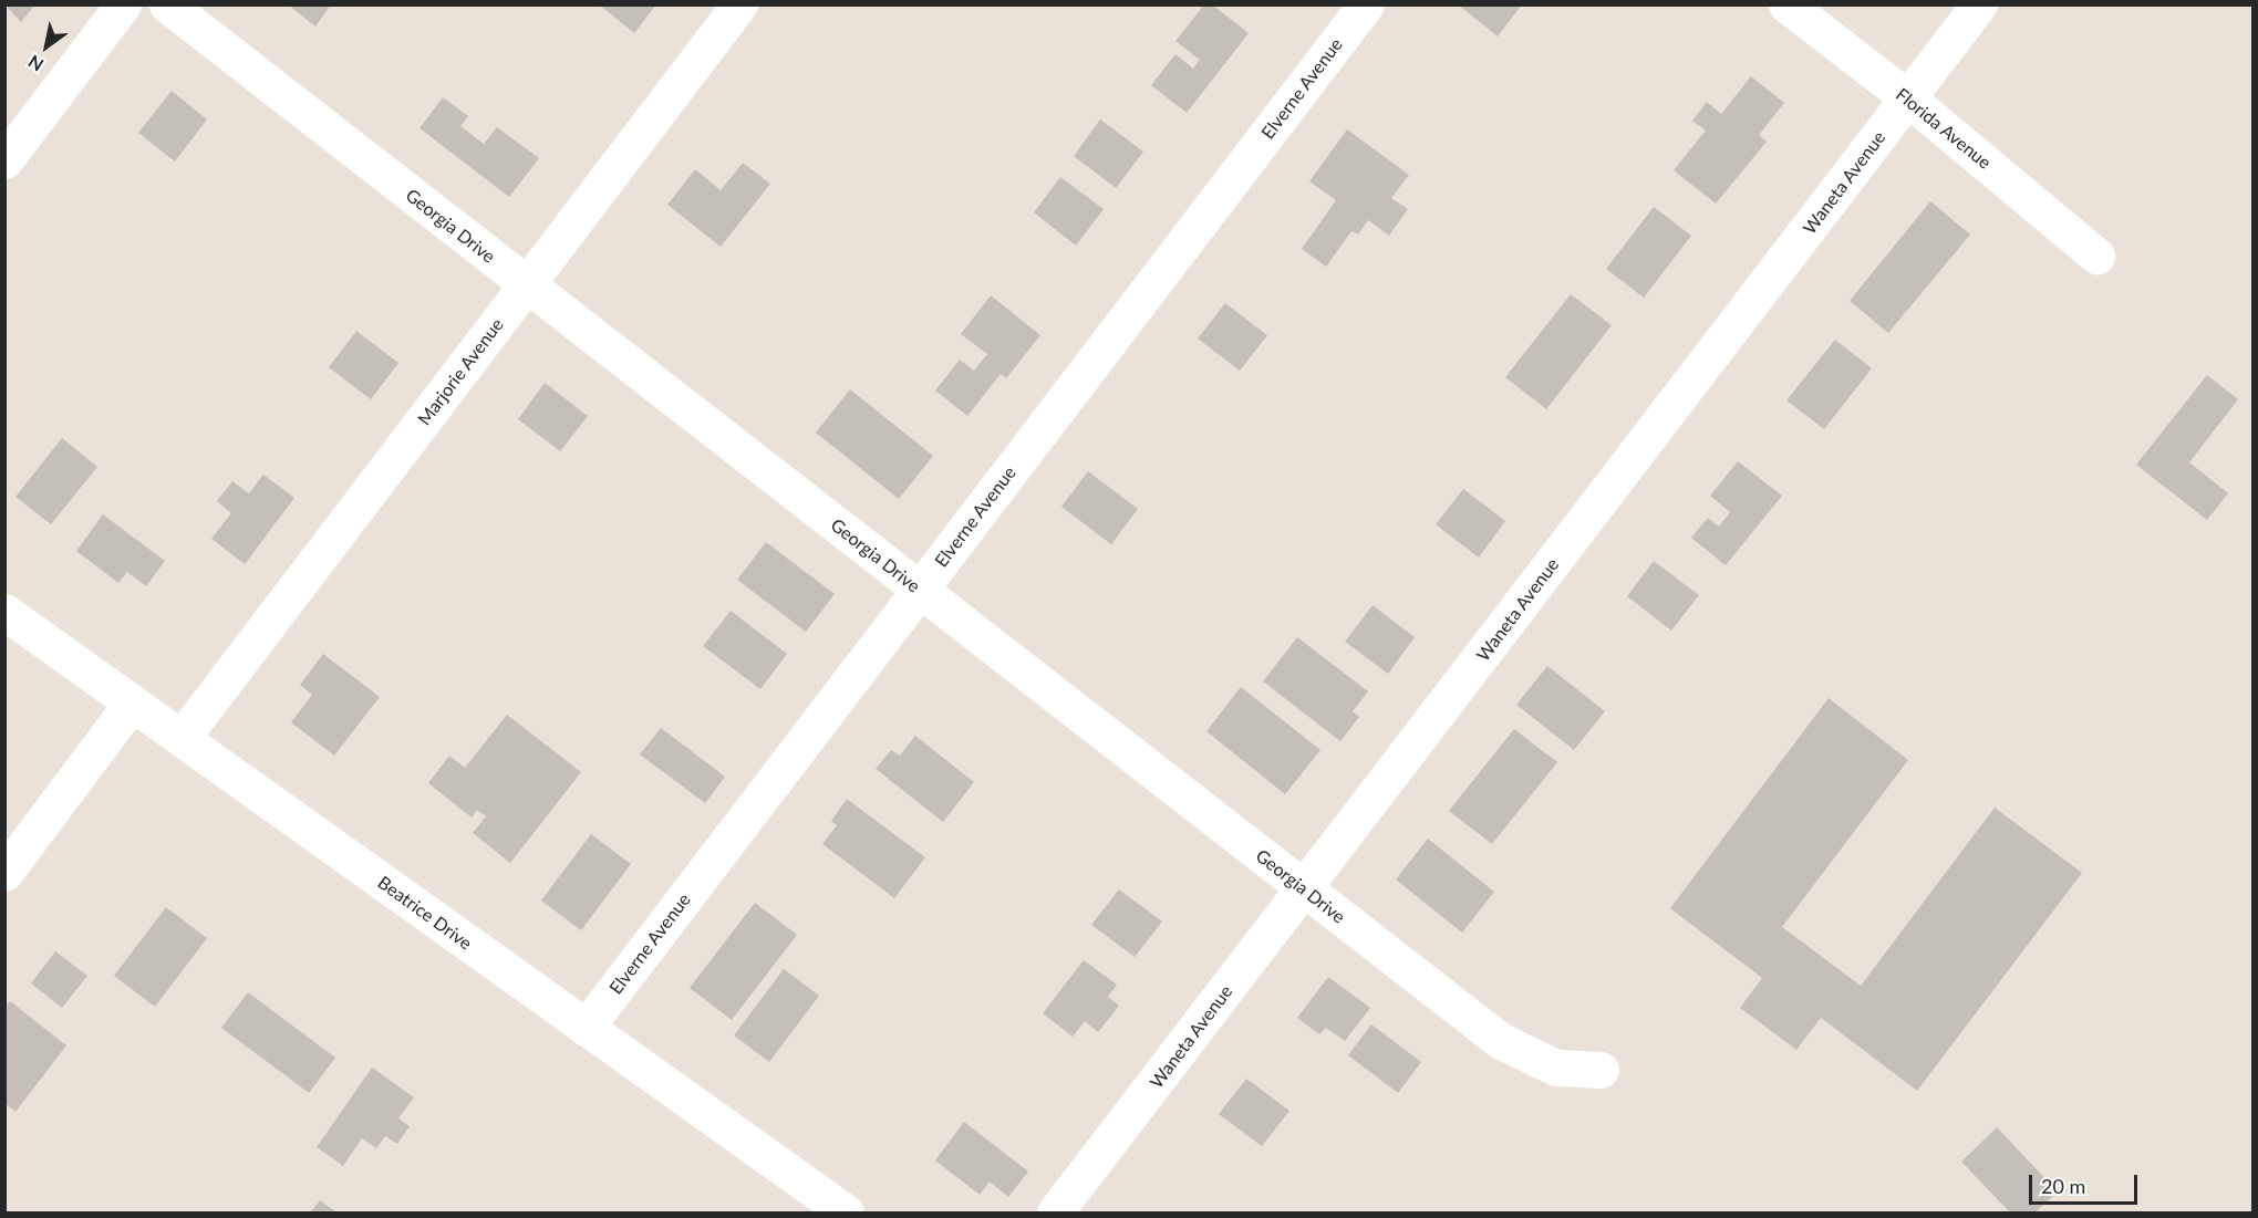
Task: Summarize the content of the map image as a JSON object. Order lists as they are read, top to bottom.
{
  "streets": {
    "street": [
      "Elverne Avenue",
      "Florida Avenue",
      "Waneta Avenue",
      "Georgia Drive",
      "Marjorie Avenue",
      "Beatrice Drive"
    ]
  },
  "crossings": [
    ["Elverne Avenue", "Georgia Drive"],
    ["Elverne Avenue", "Beatrice Drive"],
    ["Florida Avenue", "Waneta Avenue"],
    ["Waneta Avenue", "Georgia Drive"],
    ["Georgia Drive", "Marjorie Avenue"],
    ["Marjorie Avenue", "Beatrice Drive"]
  ],
  "scale_bar": "20 m",
  "north": "bottom left"
}
